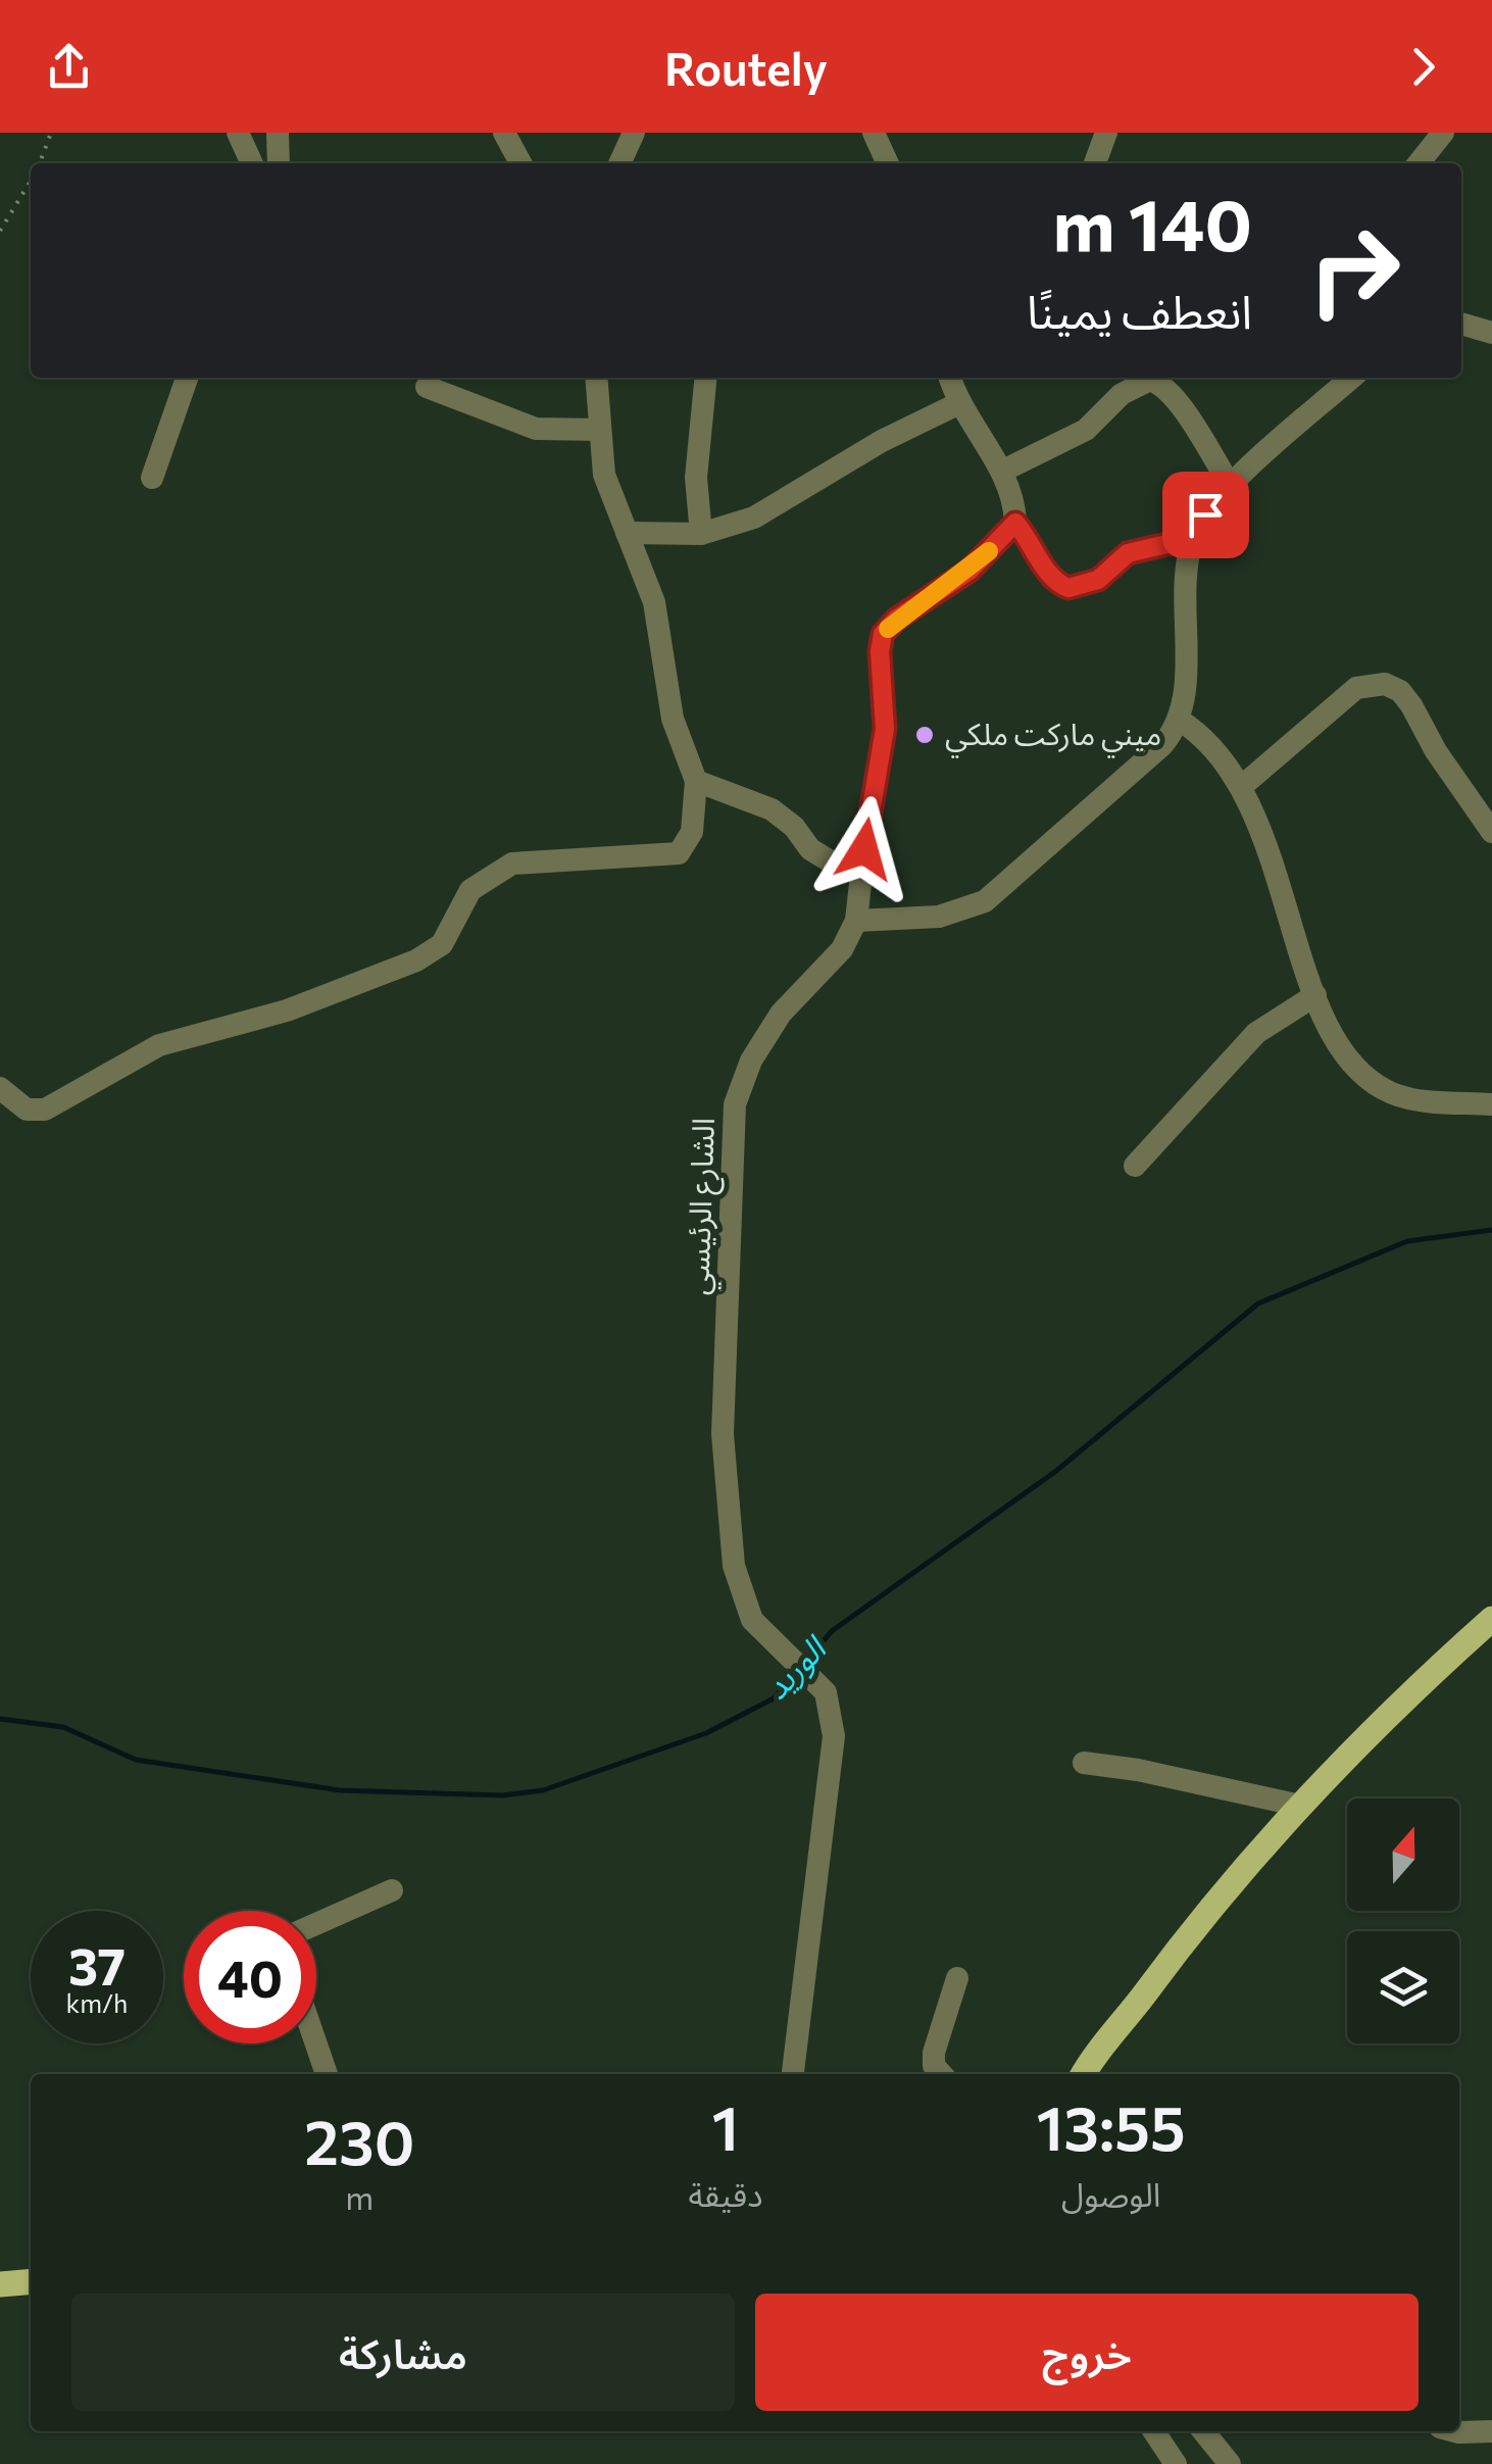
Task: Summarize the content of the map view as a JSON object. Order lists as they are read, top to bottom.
{
  "streets": {
    "street": ["الشارع الرئيسي"]
  },
  "water": ["الوريد"],
  "places": ["ميني ماركت ملكي"],
  "north": "top",
  "page": {
    "header": "Routely",
    "turn": ["140 m", "انعطف يمينًا"],
    "speed": "37 km/h",
    "limit": "40",
    "eta": [
      "13:55",
      "الوصول",
      "1",
      "دقيقة",
      "230",
      "m"
    ],
    "buttons": ["خروج", "مشاركة"]
  }
}
